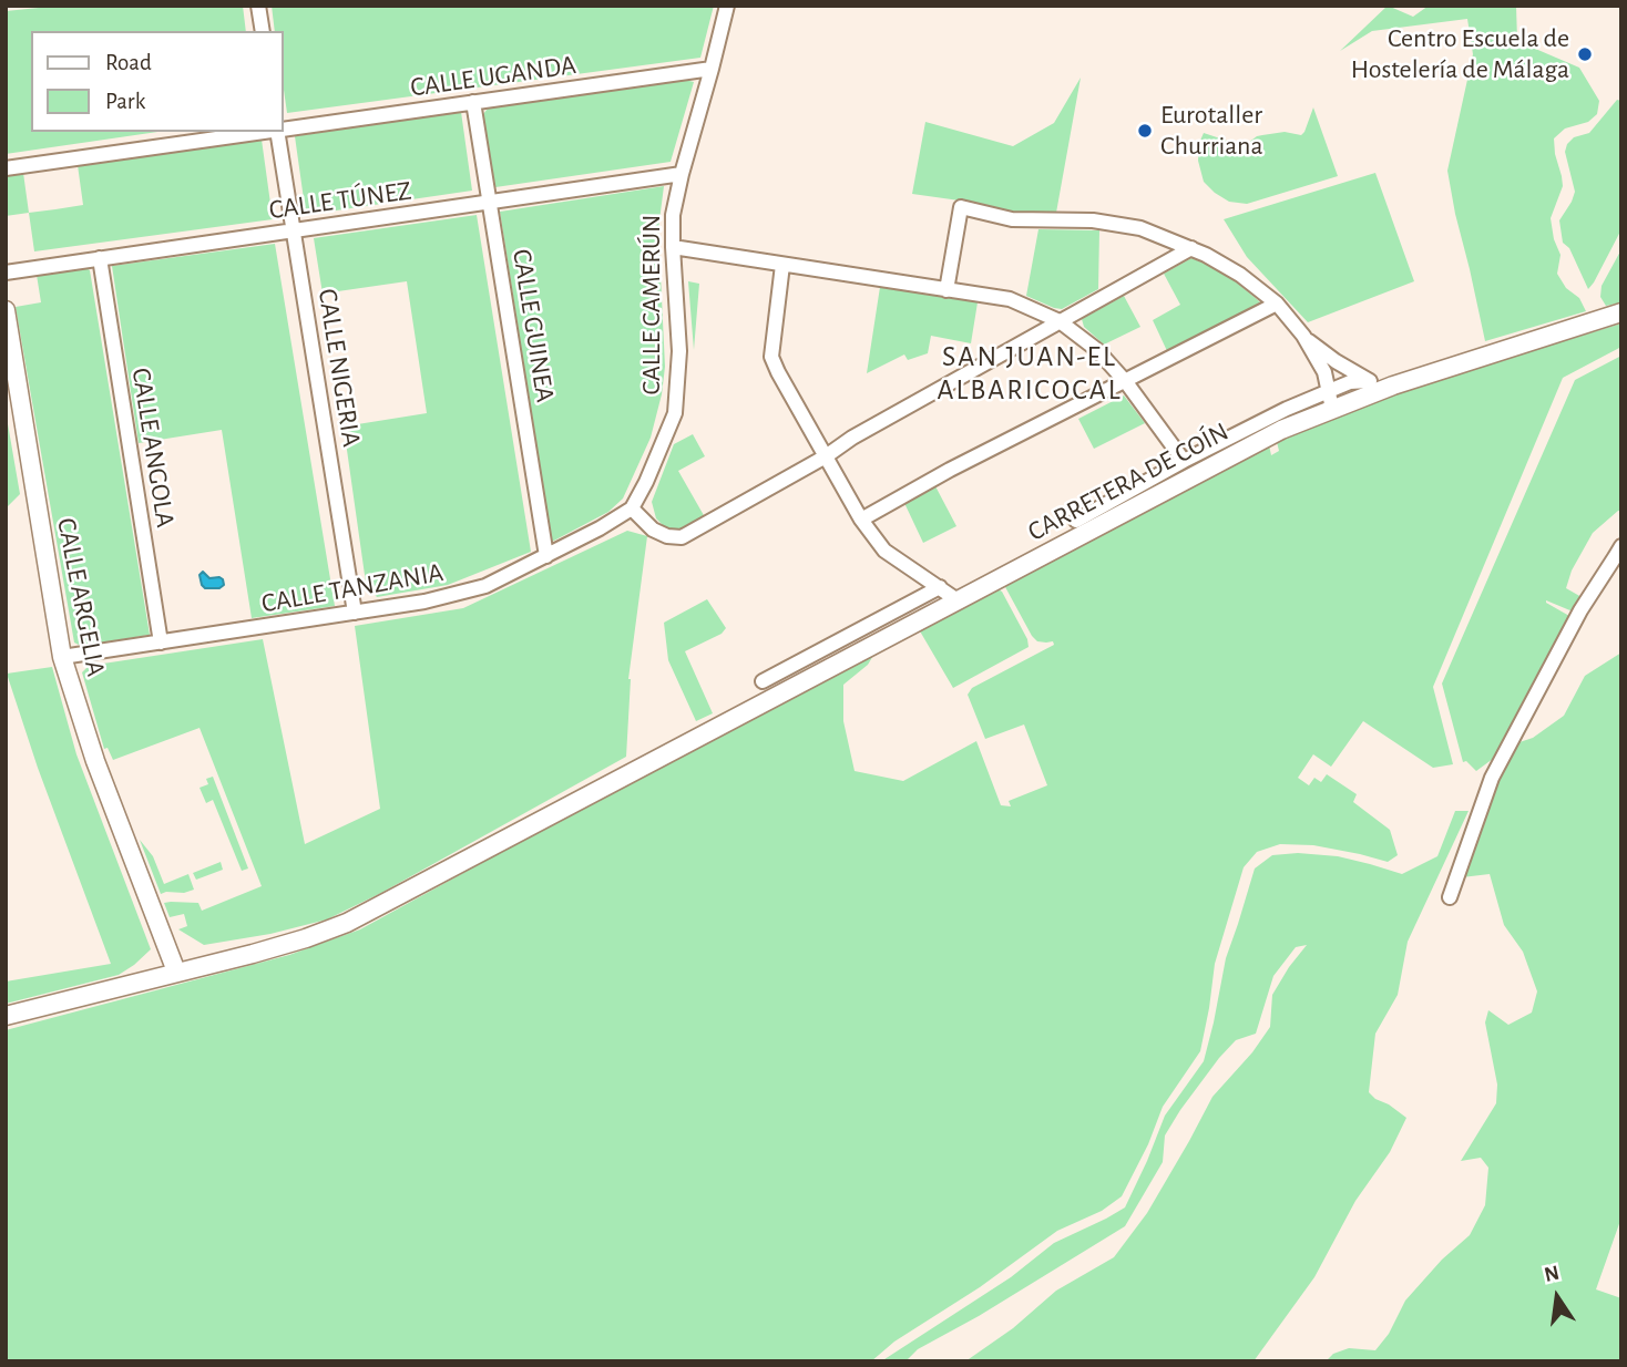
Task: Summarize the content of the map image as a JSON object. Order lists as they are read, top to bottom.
{
  "streets": {
    "street": [
      "CALLE UGANDA",
      "CALLE TÚNEZ",
      "CALLE CAMERÚN",
      "CALLE GUINEA",
      "CALLE NIGERIA",
      "CALLE ANGOLA",
      "CARRETERA DE COÍN",
      "CALLE TANZANIA",
      "CALLE ARGELIA"
    ]
  },
  "crossings": [
    ["CALLE UGANDA", "CALLE CAMERÚN"],
    ["CALLE UGANDA", "CALLE GUINEA"],
    ["CALLE TÚNEZ", "CALLE CAMERÚN"],
    ["CALLE TÚNEZ", "CALLE GUINEA"],
    ["CALLE TÚNEZ", "CALLE NIGERIA"],
    ["CALLE TÚNEZ", "CALLE ANGOLA"],
    ["CALLE CAMERÚN", "CALLE TANZANIA"],
    ["CALLE GUINEA", "CALLE TANZANIA"],
    ["CALLE NIGERIA", "CALLE TANZANIA"],
    ["CALLE ANGOLA", "CALLE TANZANIA"],
    ["CARRETERA DE COÍN", "CALLE ARGELIA"],
    ["CALLE TANZANIA", "CALLE ARGELIA"]
  ],
  "districts": ["SAN JUAN-EL ALBARICOCAL"],
  "places": ["Centro Escuela de Hostelería de Málaga", "Eurotaller Churriana"],
  "legend": ["Road", "Park"],
  "north": "top"
}
